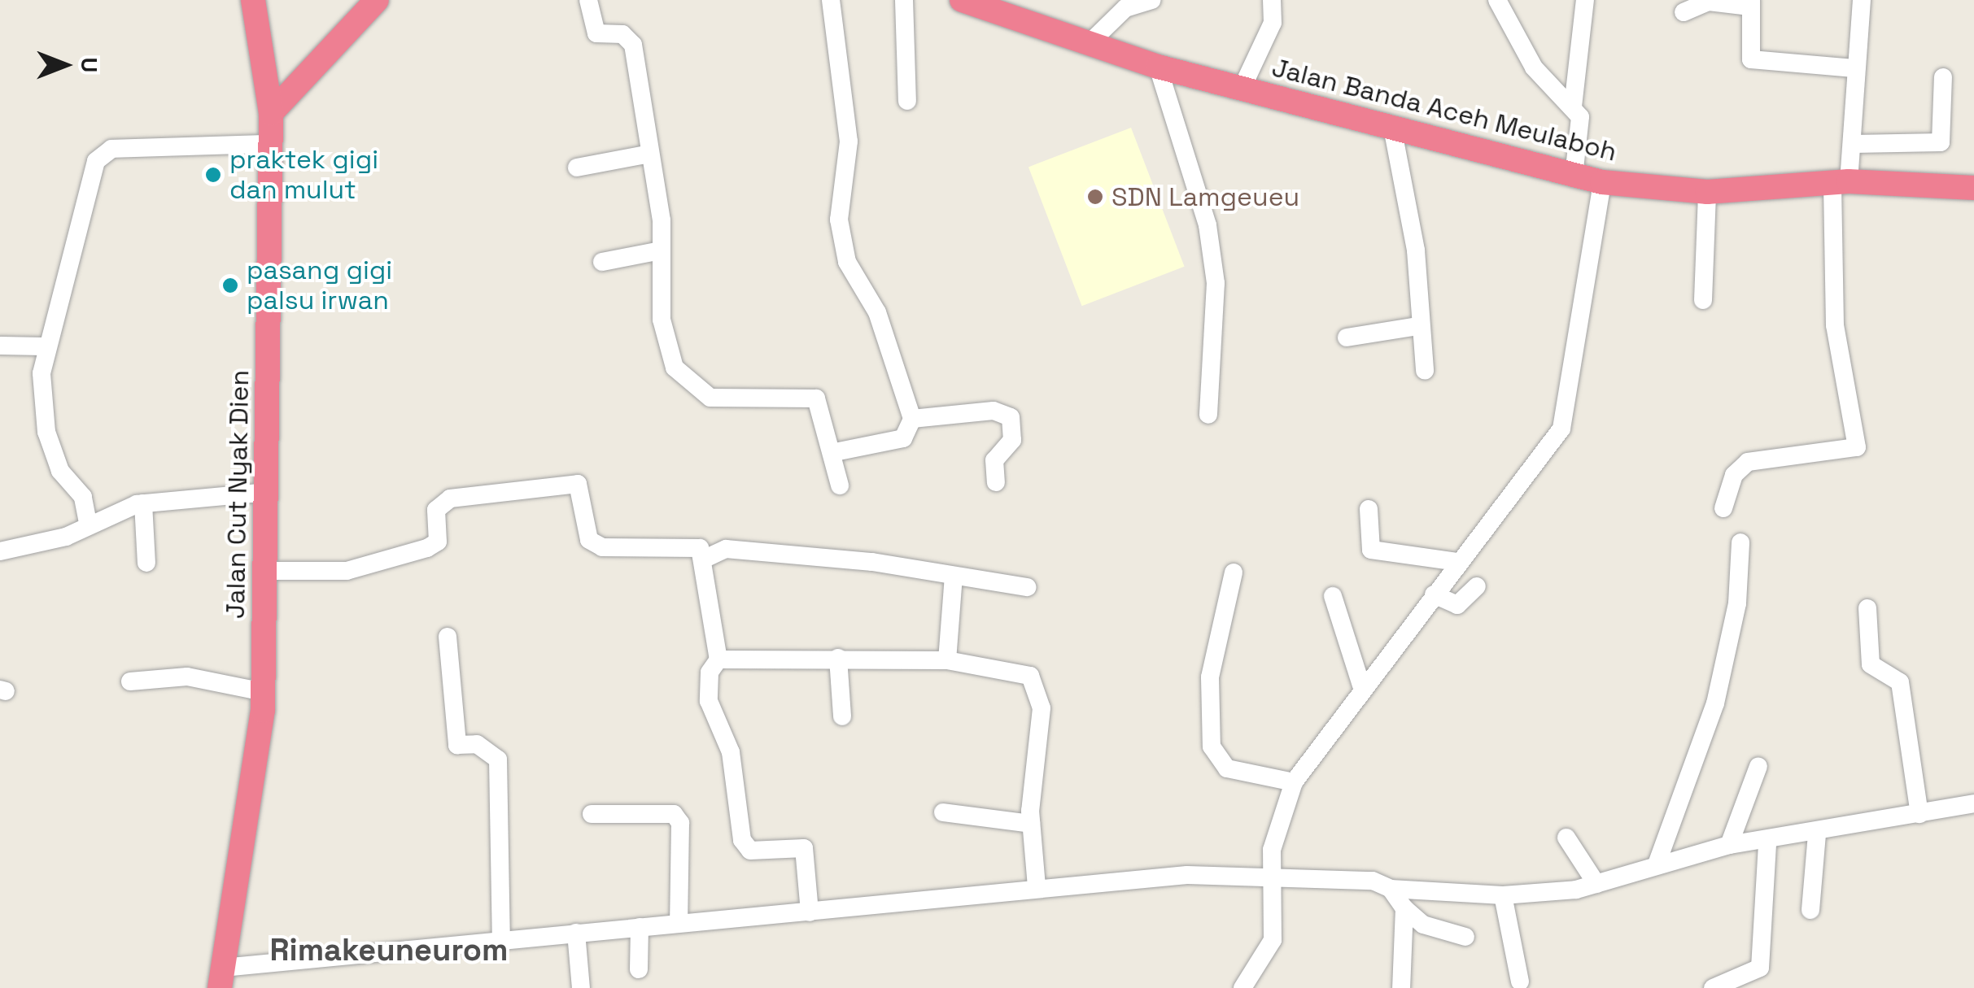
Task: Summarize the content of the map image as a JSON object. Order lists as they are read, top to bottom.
{
  "streets": {
    "highway": ["Jalan Banda Aceh Meulaboh", "Jalan Cut Nyak Dien"]
  },
  "districts": ["Rimakeuneurom"],
  "places": ["praktek gigi dan mulut", "SDN Lamgeueu", "pasang gigi palsu irwan"],
  "north": "right"
}
